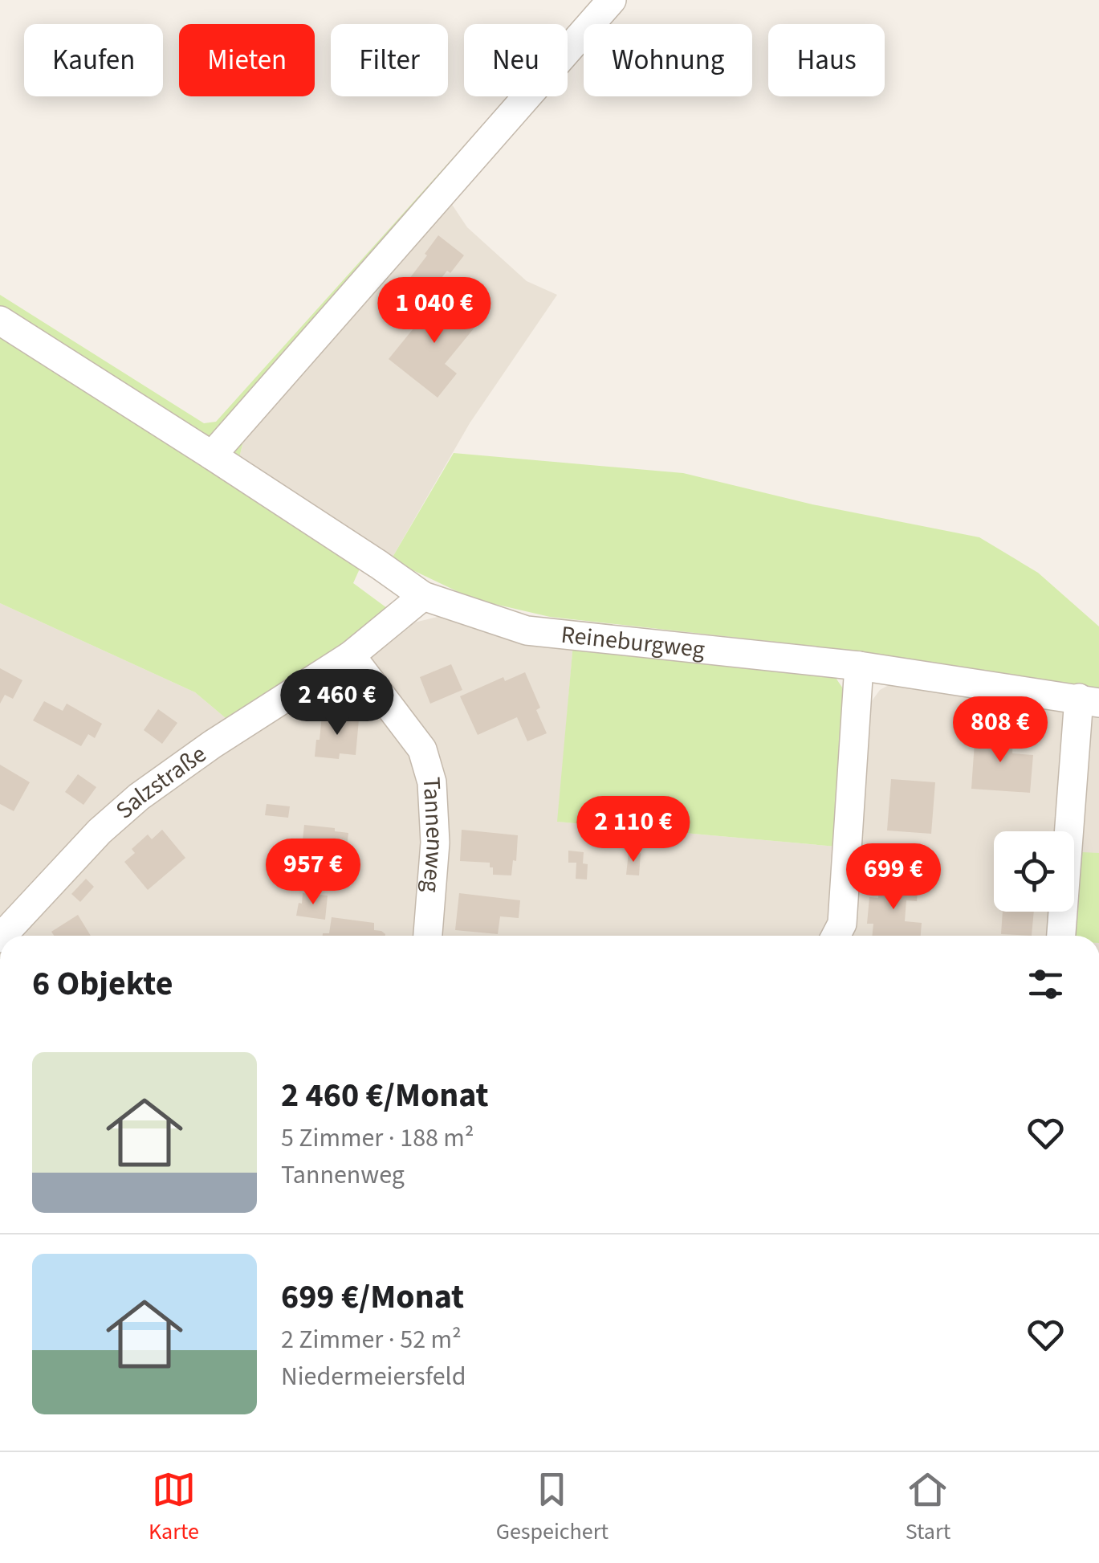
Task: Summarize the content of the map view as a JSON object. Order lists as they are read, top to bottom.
{
  "streets": {
    "street": ["Reineburgweg", "Salzstraße", "Tannenweg"]
  },
  "crossings": [
    ["Reineburgweg", "Salzstraße"],
    ["Salzstraße", "Tannenweg"]
  ],
  "page": {
    "chip": [
      "Kaufen",
      "Mieten",
      "Filter",
      "Neu",
      "Wohnung",
      "Haus"
    ],
    "price": [
      "1 040 €",
      "2 460 €",
      "808 €",
      "2 110 €",
      "957 €",
      "699 €"
    ],
    "heading": "6 Objekte",
    "list": [
      {
        "name": "2 460 €/Monat",
        "note": "5 Zimmer · 188 m² · Tannenweg"
      },
      {
        "name": "699 €/Monat",
        "note": "2 Zimmer · 52 m² · Niedermeiersfeld"
      }
    ],
    "tabs": ["Karte", "Gespeichert", "Start"]
  }
}
